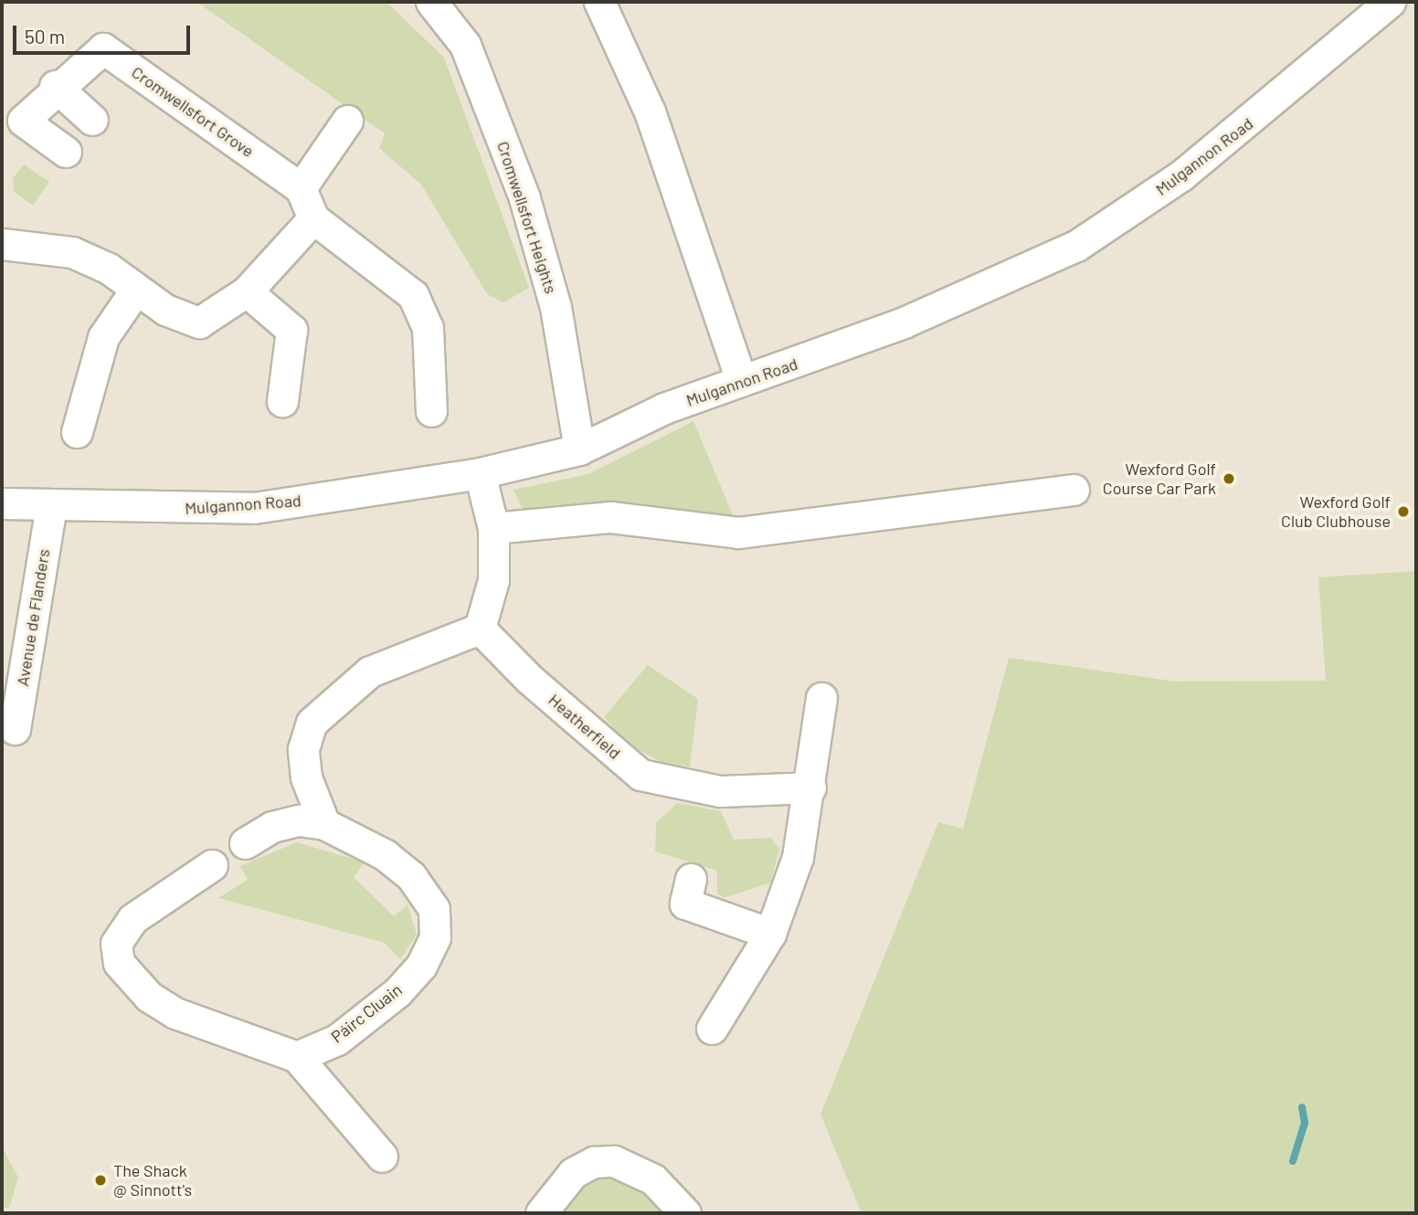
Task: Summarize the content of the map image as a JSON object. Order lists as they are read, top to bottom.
{
  "streets": {
    "street": [
      "Cromwellsfort Grove",
      "Mulgannon Road",
      "Cromwellsfort Heights",
      "Avenue de Flanders",
      "Heatherfield",
      "Páirc Cluain"
    ]
  },
  "crossings": [
    ["Mulgannon Road", "Cromwellsfort Heights"],
    ["Mulgannon Road", "Avenue de Flanders"]
  ],
  "places": ["Wexford Golf Course Car Park", "Wexford Golf Club Clubhouse", "The Shack @ Sinnott's"],
  "scale_bar": "50 m"
}
